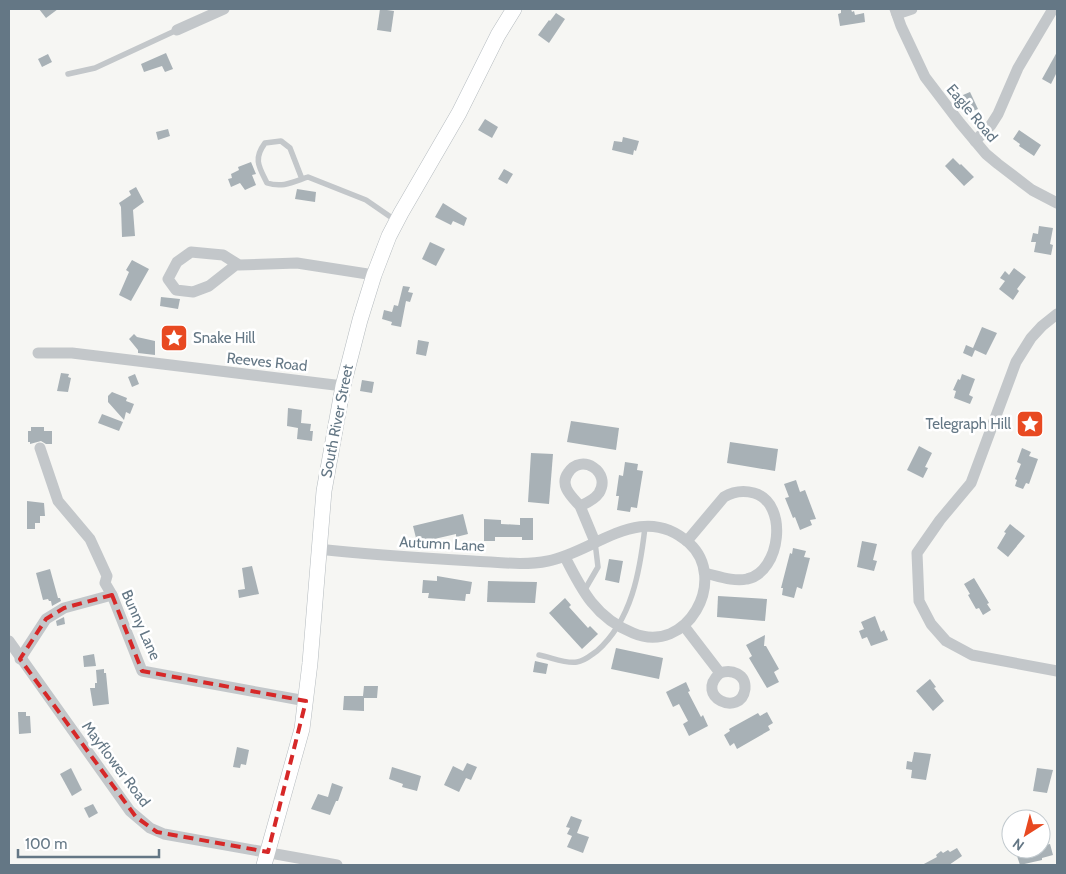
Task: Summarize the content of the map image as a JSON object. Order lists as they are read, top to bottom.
{
  "streets": {
    "street": [
      "Eagle Road",
      "Reeves Road",
      "South River Street",
      "Autumn Lane",
      "Bunny Lane",
      "Mayflower Road"
    ]
  },
  "crossings": [
    ["Reeves Road", "South River Street"],
    ["South River Street", "Autumn Lane"],
    ["South River Street", "Bunny Lane"],
    ["South River Street", "Mayflower Road"]
  ],
  "places": {
    "place": ["Snake Hill", "Telegraph Hill"]
  },
  "scale_bar": "100 m",
  "north": "bottom left"
}
